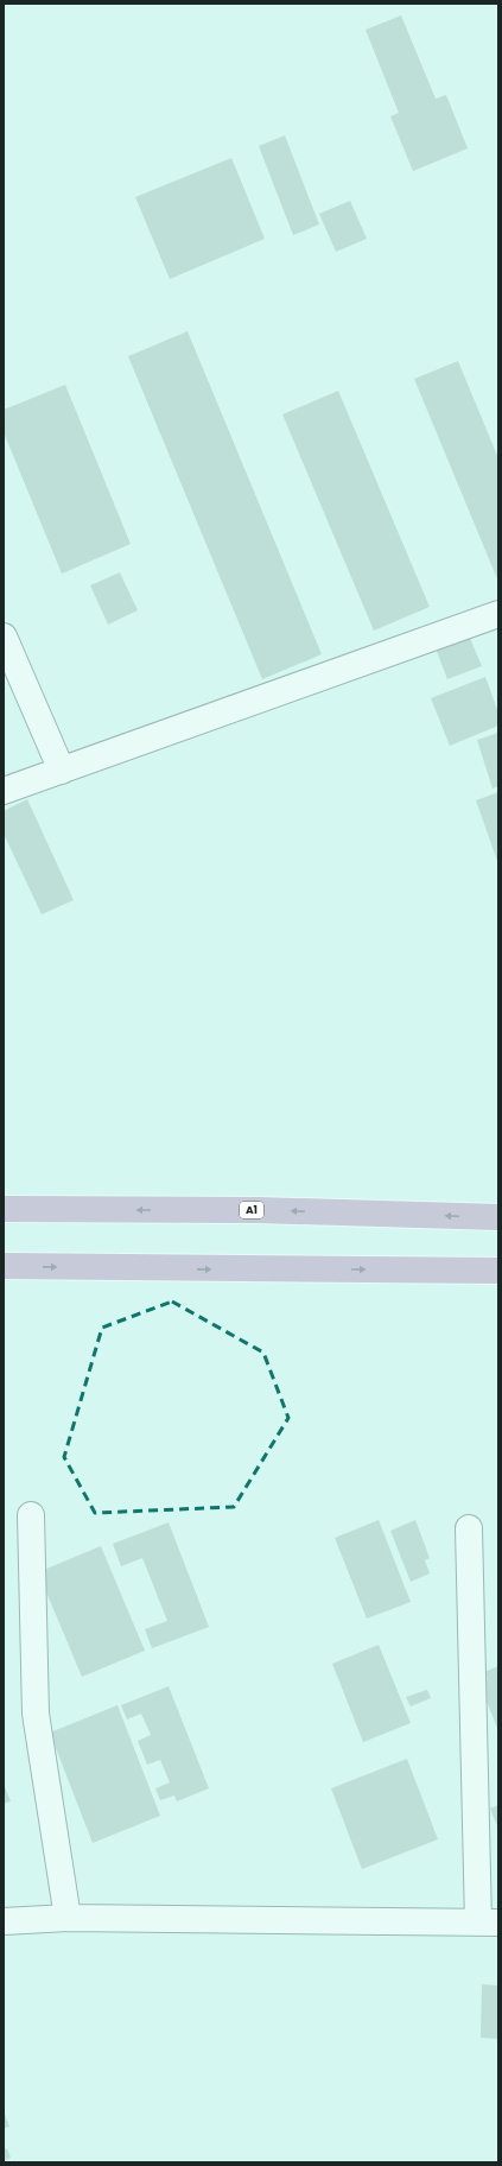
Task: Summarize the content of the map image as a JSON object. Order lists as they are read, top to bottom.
{
  "streets": {
    "highway": ["A1"]
  }
}
